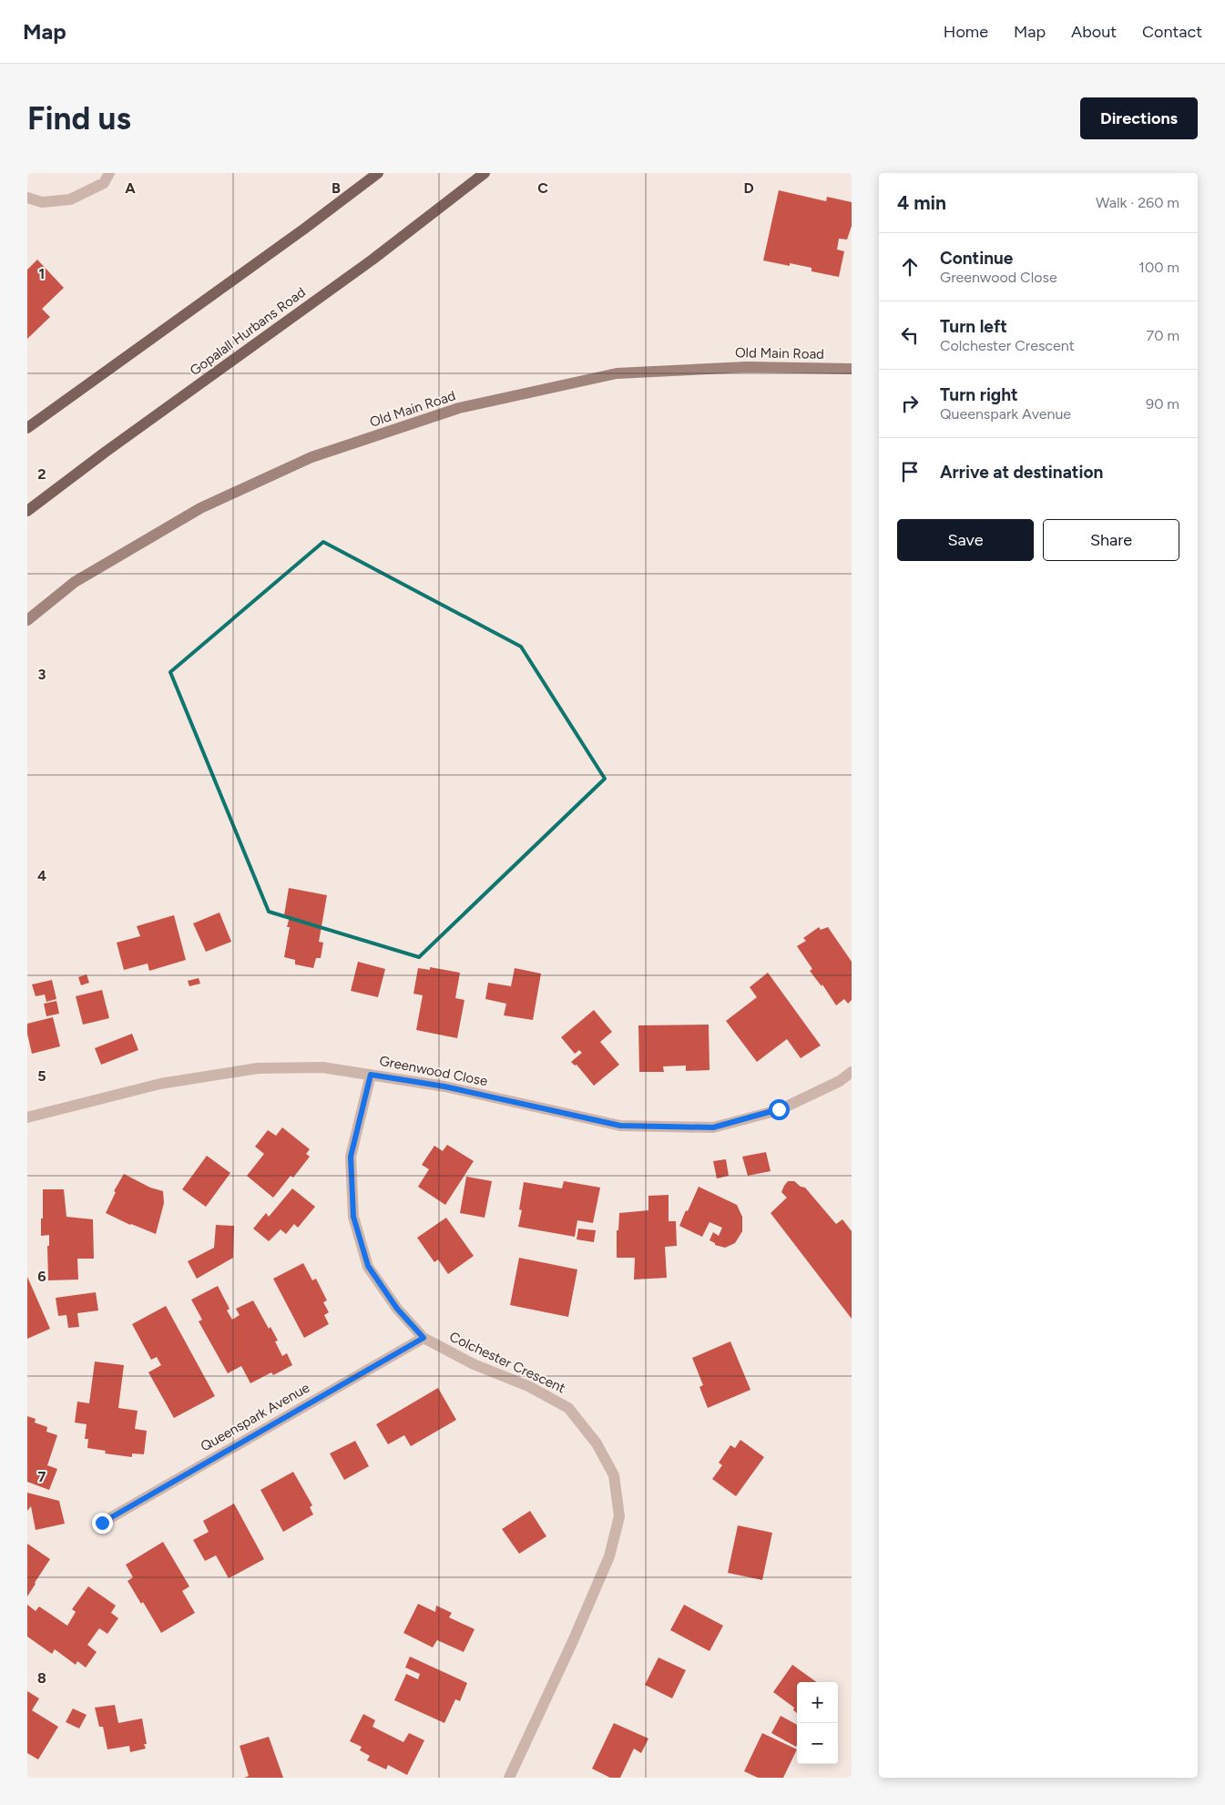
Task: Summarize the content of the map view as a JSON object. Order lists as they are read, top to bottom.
{
  "streets": {
    "main road": ["Gopalall Hurbans Road"],
    "street": [
      "Old Main Road",
      "Greenwood Close",
      "Colchester Crescent",
      "Queenspark Avenue"
    ]
  },
  "crossings": [
    ["Greenwood Close", "Colchester Crescent"],
    ["Colchester Crescent", "Queenspark Avenue"]
  ],
  "page": {
    "header": "Map",
    "nav": [
      "Home",
      "Map",
      "About",
      "Contact"
    ],
    "buttons": [
      "Directions",
      ["Save", "Share"]
    ],
    "title": "Find us",
    "heading": ["4 min", "Walk · 260 m"],
    "list": [
      ["Continue", "Greenwood Close", "100 m"],
      ["Turn left", "Colchester Crescent", "70 m"],
      ["Turn right", "Queenspark Avenue", "90 m"],
      "Arrive at destination"
    ],
    "map_buttons": ["+", "−"]
  },
  "grid": {
    "columns": [
      "A",
      "B",
      "C",
      "D"
    ],
    "rows": [
      "1",
      "2",
      "3",
      "4",
      "5",
      "6",
      "7",
      "8"
    ]
  }
}
